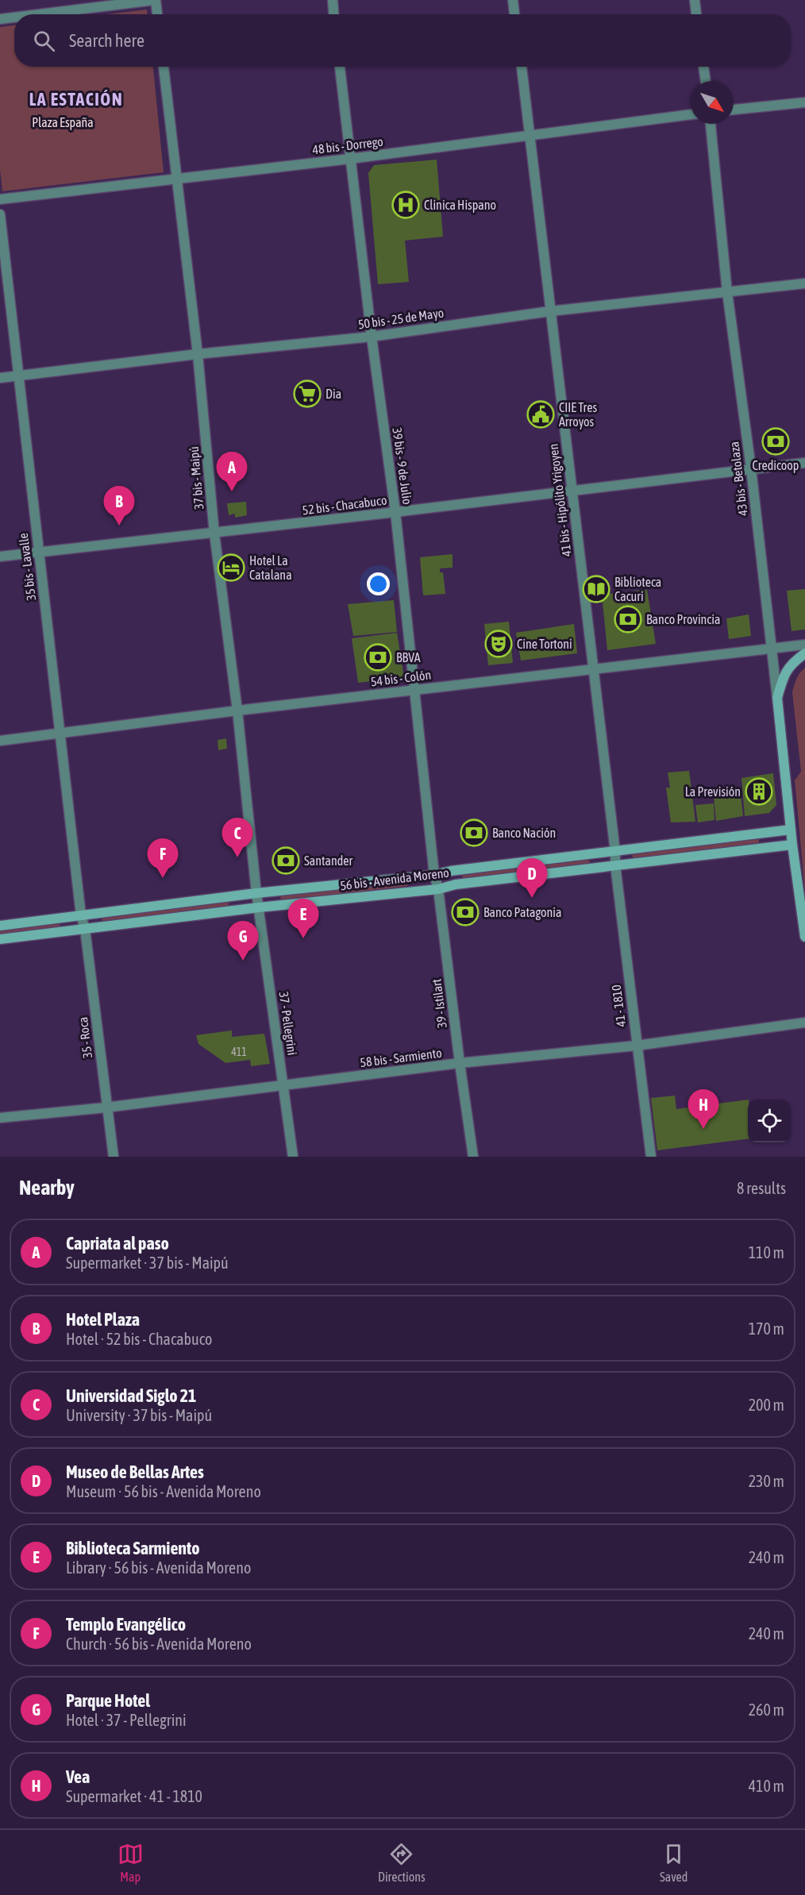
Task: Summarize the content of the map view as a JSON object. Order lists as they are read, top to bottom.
{
  "streets": {
    "main road": ["43 bis - Betolaza", "56 bis - Avenida Moreno"],
    "street": [
      "48 bis - Dorrego",
      "50 bis - 25 de Mayo",
      "39 bis - 9 de Julio",
      "37 bis - Maipú",
      "41 bis - Hipólito Yrigoyen",
      "52 bis - Chacabuco",
      "35 bis - Lavalle",
      "54 bis - Colón",
      "39 - Istilart",
      "41 - 1810",
      "37 - Pellegrini",
      "35 - Roca",
      "58 bis - Sarmiento"
    ]
  },
  "crossings": [
    ["48 bis - Dorrego", "39 bis - 9 de Julio"],
    ["48 bis - Dorrego", "37 bis - Maipú"],
    ["48 bis - Dorrego", "41 bis - Hipólito Yrigoyen"],
    ["50 bis - 25 de Mayo", "39 bis - 9 de Julio"],
    ["50 bis - 25 de Mayo", "37 bis - Maipú"],
    ["50 bis - 25 de Mayo", "43 bis - Betolaza"],
    ["50 bis - 25 de Mayo", "41 bis - Hipólito Yrigoyen"],
    ["50 bis - 25 de Mayo", "35 bis - Lavalle"],
    ["39 bis - 9 de Julio", "52 bis - Chacabuco"],
    ["39 bis - 9 de Julio", "54 bis - Colón"],
    ["39 bis - 9 de Julio", "56 bis - Avenida Moreno"],
    ["39 bis - 9 de Julio", "39 - Istilart"],
    ["37 bis - Maipú", "52 bis - Chacabuco"],
    ["37 bis - Maipú", "54 bis - Colón"],
    ["37 bis - Maipú", "56 bis - Avenida Moreno"],
    ["37 bis - Maipú", "37 - Pellegrini"],
    ["43 bis - Betolaza", "52 bis - Chacabuco"],
    ["43 bis - Betolaza", "54 bis - Colón"],
    ["43 bis - Betolaza", "56 bis - Avenida Moreno"],
    ["41 bis - Hipólito Yrigoyen", "52 bis - Chacabuco"],
    ["41 bis - Hipólito Yrigoyen", "54 bis - Colón"],
    ["41 bis - Hipólito Yrigoyen", "56 bis - Avenida Moreno"],
    ["41 bis - Hipólito Yrigoyen", "41 - 1810"],
    ["52 bis - Chacabuco", "35 bis - Lavalle"],
    ["35 bis - Lavalle", "54 bis - Colón"],
    ["35 bis - Lavalle", "56 bis - Avenida Moreno"],
    ["35 bis - Lavalle", "35 - Roca"],
    ["56 bis - Avenida Moreno", "39 - Istilart"],
    ["56 bis - Avenida Moreno", "41 - 1810"],
    ["56 bis - Avenida Moreno", "37 - Pellegrini"],
    ["56 bis - Avenida Moreno", "35 - Roca"],
    ["39 - Istilart", "58 bis - Sarmiento"],
    ["41 - 1810", "58 bis - Sarmiento"],
    ["37 - Pellegrini", "58 bis - Sarmiento"],
    ["35 - Roca", "58 bis - Sarmiento"]
  ],
  "districts": ["LA ESTACIÓN"],
  "parks": ["Plaza España"],
  "places": {
    "hospital": ["Clinica Hispano"],
    "supermarket": ["Dia"],
    "public building": ["CIIE Tres Arroyos"],
    "bank": [
      "Credicoop",
      "Banco Provincia",
      "BBVA",
      "Banco Nación",
      "Santander",
      "Banco Patagonia"
    ],
    "hotel": ["Hotel La Catalana"],
    "library": ["Biblioteca Cacuri"],
    "theatre": ["Cine Tortoni"],
    "building": ["La Previsión"]
  },
  "house_numbers": ["411"],
  "north": "bottom right",
  "page": {
    "search": "Search here",
    "pins": [
      "A",
      "B",
      "C",
      "F",
      "D",
      "E",
      "G",
      "H"
    ],
    "heading": ["Nearby", "8 results"],
    "list": [
      {
        "mark": "A",
        "name": "Capriata al paso",
        "note": "Supermarket · 37 bis - Maipú",
        "value": "110 m"
      },
      {
        "mark": "B",
        "name": "Hotel Plaza",
        "note": "Hotel · 52 bis - Chacabuco",
        "value": "170 m"
      },
      {
        "mark": "C",
        "name": "Universidad Siglo 21",
        "note": "University · 37 bis - Maipú",
        "value": "200 m"
      },
      {
        "mark": "D",
        "name": "Museo de Bellas Artes",
        "note": "Museum · 56 bis - Avenida Moreno",
        "value": "230 m"
      },
      {
        "mark": "E",
        "name": "Biblioteca Sarmiento",
        "note": "Library · 56 bis - Avenida Moreno",
        "value": "240 m"
      },
      {
        "mark": "F",
        "name": "Templo Evangélico",
        "note": "Church · 56 bis - Avenida Moreno",
        "value": "240 m"
      },
      {
        "mark": "G",
        "name": "Parque Hotel",
        "note": "Hotel · 37 - Pellegrini",
        "value": "260 m"
      },
      {
        "mark": "H",
        "name": "Vea",
        "note": "Supermarket · 41 - 1810",
        "value": "410 m"
      }
    ],
    "nav": ["Map", "Directions", "Saved"]
  }
}
